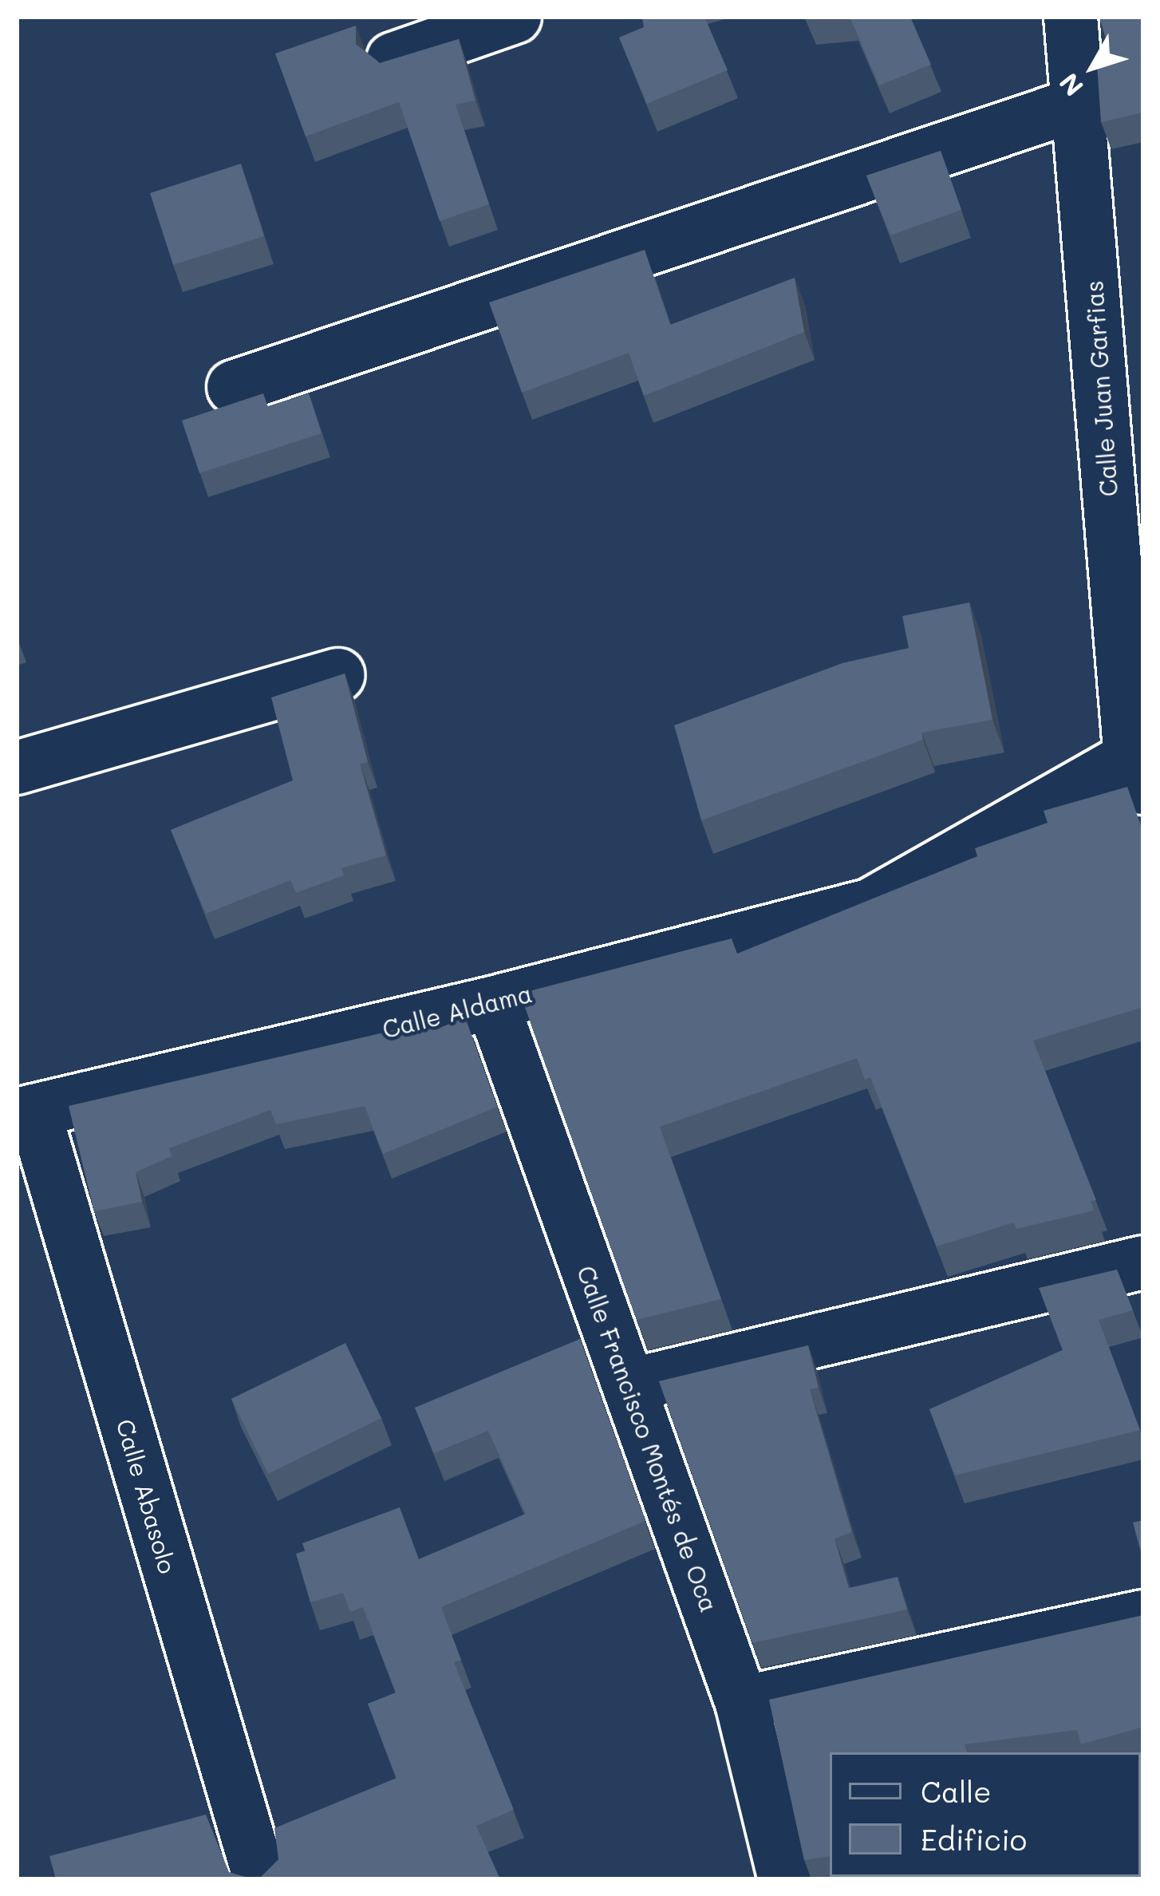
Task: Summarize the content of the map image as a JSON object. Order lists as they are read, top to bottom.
{
  "streets": {
    "street": [
      "Calle Juan Garfias",
      "Calle Aldama",
      "Calle Francisco Montés de Oca",
      "Calle Abasolo"
    ]
  },
  "crossings": [
    ["Calle Juan Garfias", "Calle Aldama"],
    ["Calle Aldama", "Calle Francisco Montés de Oca"],
    ["Calle Aldama", "Calle Abasolo"]
  ],
  "legend": ["Calle", "Edificio"],
  "north": "bottom left"
}
